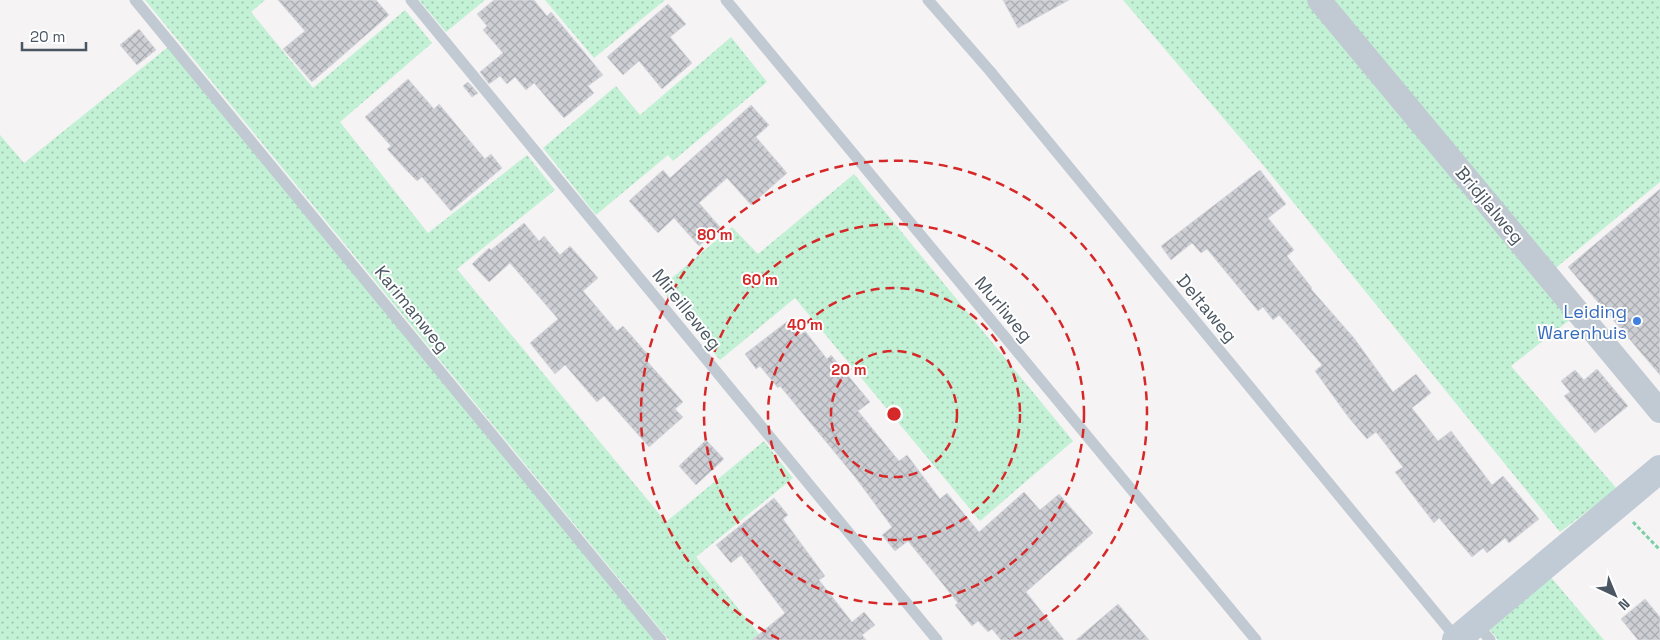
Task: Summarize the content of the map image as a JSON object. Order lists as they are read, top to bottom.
{
  "streets": {
    "street": ["Bridjlalweg"],
    "lane": [
      "Deltaweg",
      "Karimanweg",
      "Mireilleweg",
      "Murliweg"
    ]
  },
  "places": ["Leiding Warenhuis"],
  "scale_bar": "20 m",
  "north": "bottom right",
  "rings": [
    "80 m",
    "60 m",
    "40 m",
    "20 m"
  ]
}
